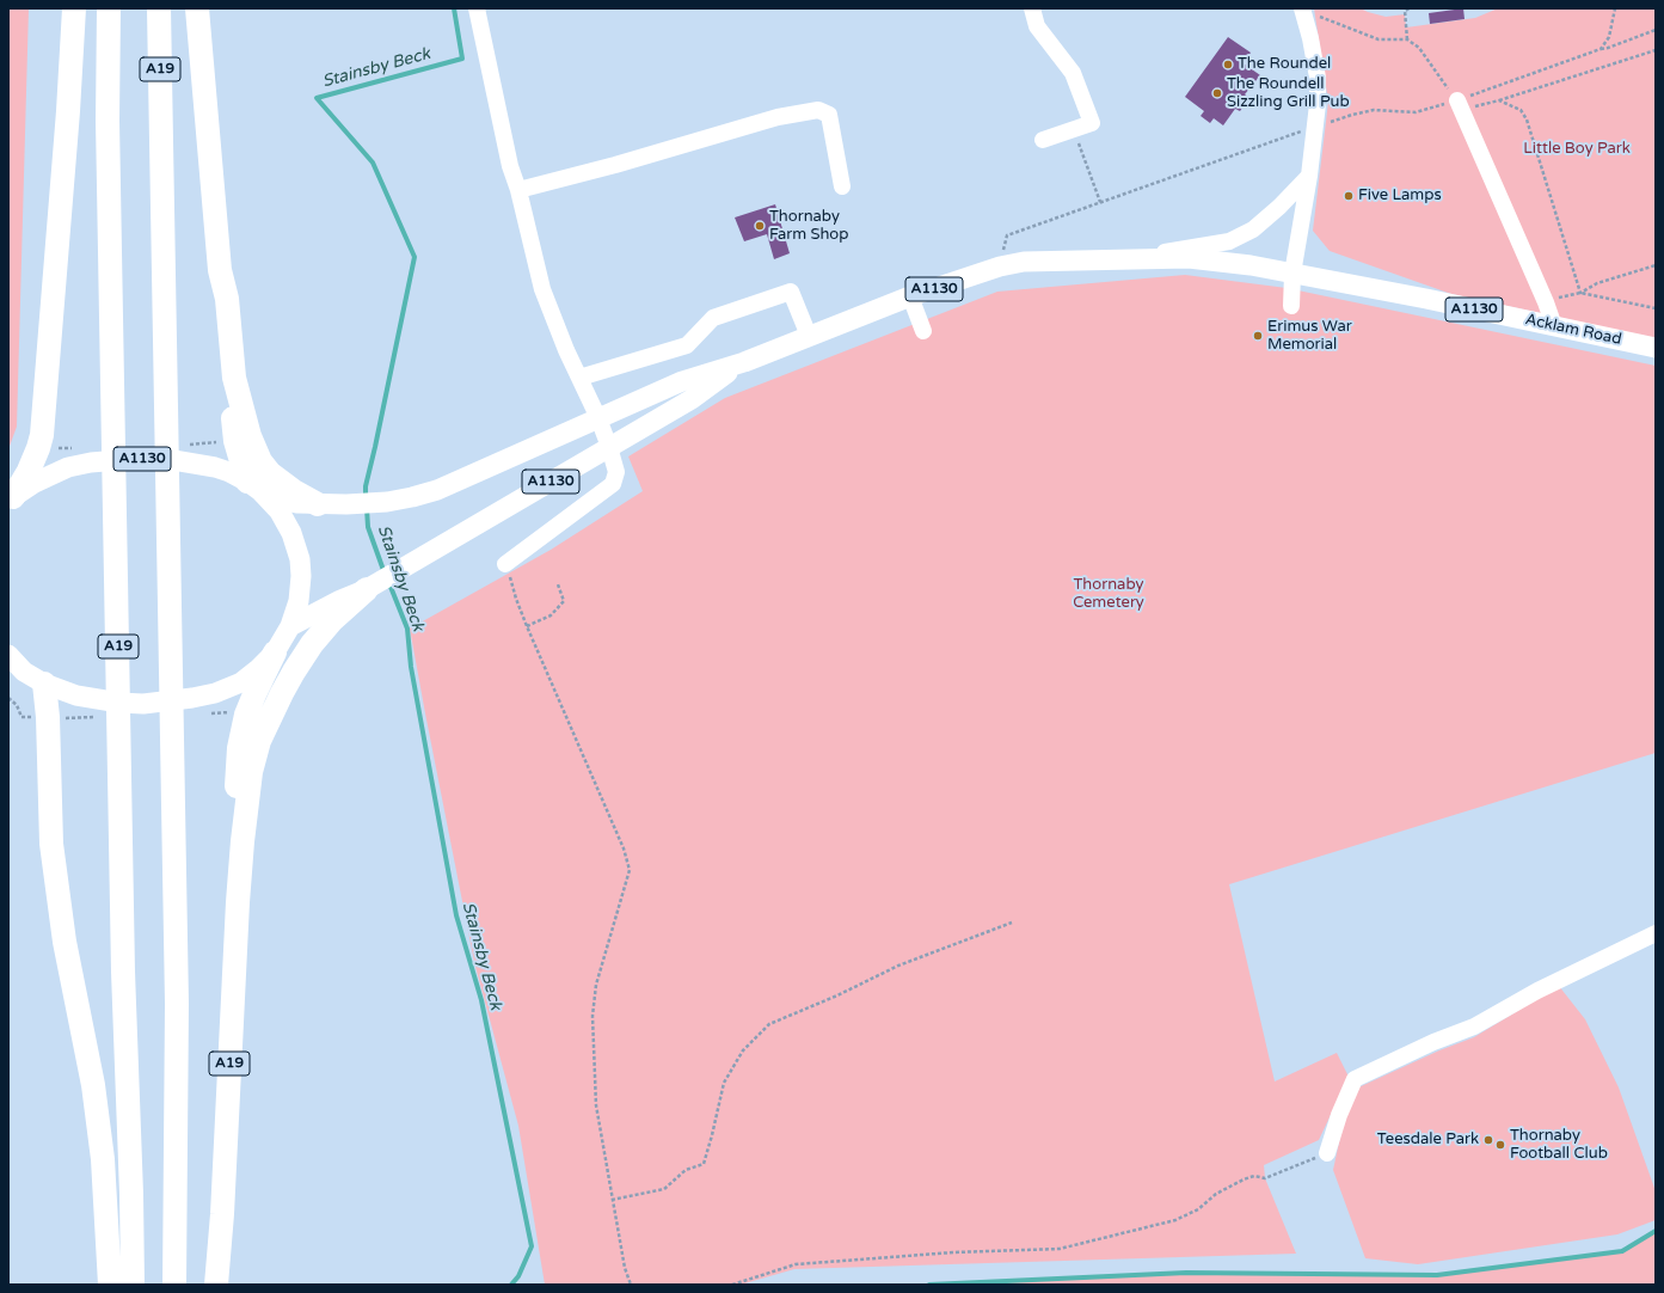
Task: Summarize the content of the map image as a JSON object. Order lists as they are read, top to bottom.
{
  "streets": {
    "highway": ["A19"],
    "main road": ["A1130", "Acklam Road"]
  },
  "crossings": [
    ["A19", "A1130"],
    ["A1130", "Acklam Road"]
  ],
  "water": ["Stainsby Beck"],
  "parks": ["Little Boy Park", "Thornaby Cemetery"],
  "places": [
    "The Roundel",
    "The Roundell Sizzling Grill Pub",
    "Five Lamps",
    "Thornaby Farm Shop",
    "Erimus War Memorial",
    "Teesdale Park",
    "Thornaby Football Club"
  ]
}
